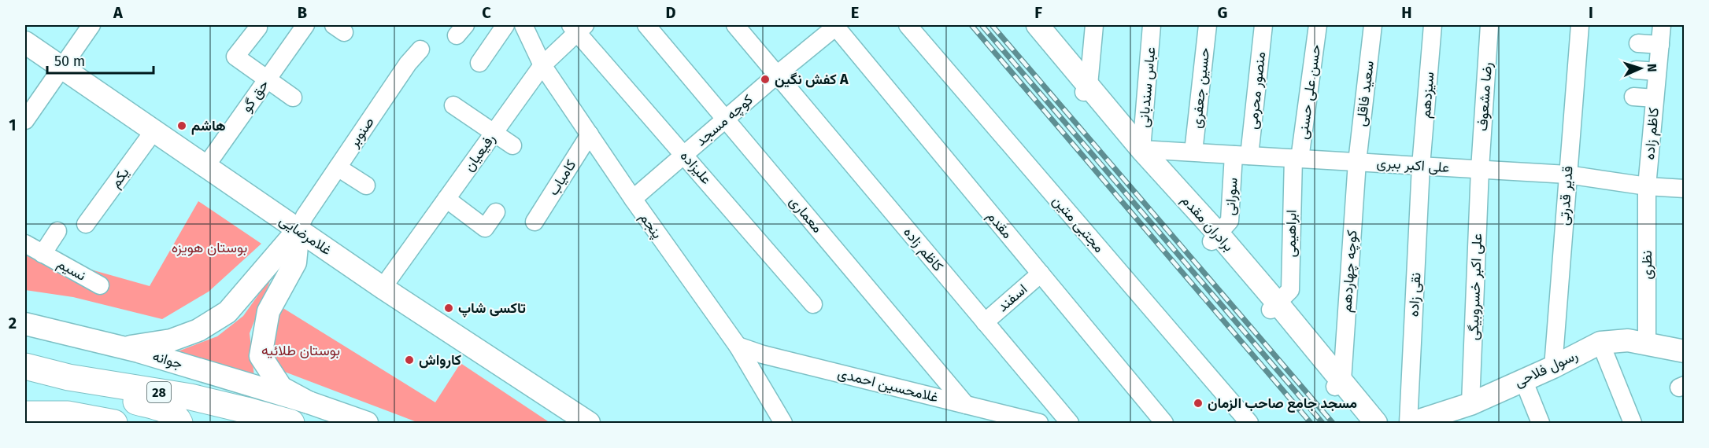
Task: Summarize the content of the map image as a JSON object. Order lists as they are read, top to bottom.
{
  "streets": {
    "highway": ["28"],
    "main road": [
      "برادران مقدم",
      "غلامرضایی",
      "جوانه",
      "رسول فلاحی"
    ],
    "street": [
      "عباس سندبانی",
      "حسین جعفری",
      "منصور محرمی",
      "حسن علی حسنی",
      "سعید فاقلی",
      "سیزدهم",
      "حق گو",
      "رضا مشعوف",
      "کوچه مسجد",
      "صنوبر",
      "کاظم زاده",
      "رفیعیان",
      "علی اکبر ببری",
      "علیزاده",
      "یکم",
      "کامیاب",
      "قدیر قدرتی",
      "سورانی",
      "معماری",
      "مجتبی متین",
      "مقدم",
      "پنجم",
      "ابراهیمی",
      "نظری",
      "نسیم",
      "کوچه چهاردهم",
      "علی اکبر خسروبیگی",
      "نقی زاده",
      "اسفند",
      "غلامحسین احمدی"
    ]
  },
  "crossings": [
    ["عباس سندبانی", "علی اکبر ببری"],
    ["عباس سندبانی", "برادران مقدم"],
    ["حسین جعفری", "علی اکبر ببری"],
    ["منصور محرمی", "علی اکبر ببری"],
    ["منصور محرمی", "سورانی"],
    ["حسن علی حسنی", "علی اکبر ببری"],
    ["حسن علی حسنی", "ابراهیمی"],
    ["سعید فاقلی", "علی اکبر ببری"],
    ["سعید فاقلی", "کوچه چهاردهم"],
    ["سیزدهم", "علی اکبر ببری"],
    ["سیزدهم", "نقی زاده"],
    ["حق گو", "غلامرضایی"],
    ["رضا مشعوف", "علی اکبر ببری"],
    ["رضا مشعوف", "علی اکبر خسروبیگی"],
    ["کوچه مسجد", "کاظم زاده"],
    ["کوچه مسجد", "علیزاده"],
    ["کوچه مسجد", "معماری"],
    ["کوچه مسجد", "مقدم"],
    ["کوچه مسجد", "پنجم"],
    ["صنوبر", "غلامرضایی"],
    ["کاظم زاده", "علی اکبر ببری"],
    ["کاظم زاده", "نظری"],
    ["کاظم زاده", "اسفند"],
    ["رفیعیان", "علیزاده"],
    ["رفیعیان", "پنجم"],
    ["رفیعیان", "غلامرضایی"],
    ["علی اکبر ببری", "قدیر قدرتی"],
    ["علی اکبر ببری", "سورانی"],
    ["علی اکبر ببری", "برادران مقدم"],
    ["علی اکبر ببری", "ابراهیمی"],
    ["علی اکبر ببری", "نظری"],
    ["علی اکبر ببری", "کوچه چهاردهم"],
    ["علی اکبر ببری", "علی اکبر خسروبیگی"],
    ["علی اکبر ببری", "نقی زاده"],
    ["یکم", "غلامرضایی"],
    ["کامیاب", "پنجم"],
    ["قدیر قدرتی", "رسول فلاحی"],
    ["سورانی", "برادران مقدم"],
    ["معماری", "غلامحسین احمدی"],
    ["برادران مقدم", "ابراهیمی"],
    ["برادران مقدم", "کوچه چهاردهم"],
    ["مقدم", "اسفند"],
    ["پنجم", "غلامحسین احمدی"],
    ["نظری", "رسول فلاحی"],
    ["علی اکبر خسروبیگی", "رسول فلاحی"]
  ],
  "parks": ["بوستان هویزه", "بوستان طلائیه"],
  "places": [
    "کفش نگین A",
    "هاشم",
    "تاکسی شاپ",
    "کارواش",
    "مسجد جامع صاحب الزمان"
  ],
  "scale_bar": "50 m",
  "north": "right",
  "grid": {
    "columns": [
      "A",
      "B",
      "C",
      "D",
      "E",
      "F",
      "G",
      "H",
      "I"
    ],
    "rows": ["1", "2"]
  }
}
